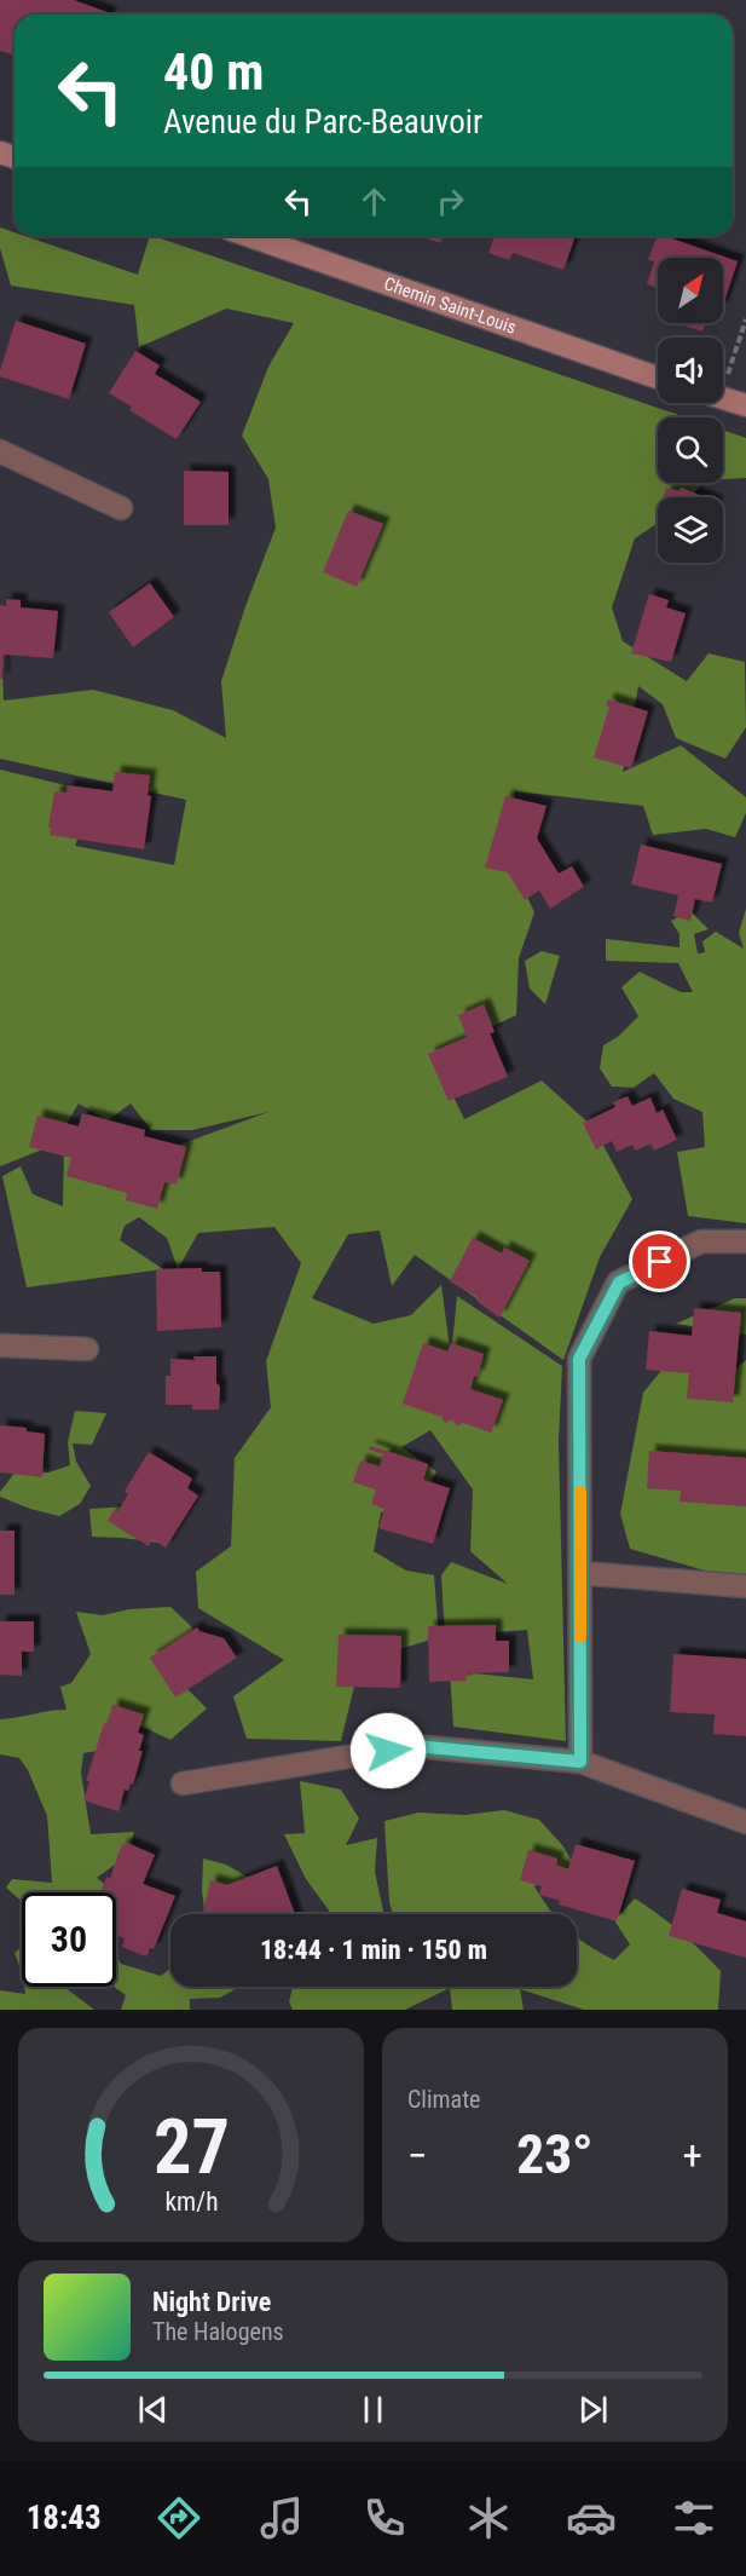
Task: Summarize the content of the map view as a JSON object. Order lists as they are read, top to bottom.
{
  "streets": {
    "street": ["Chemin Saint-Louis"]
  },
  "north": "top right",
  "page": {
    "turn": ["40 m", "Avenue du Parc-Beauvoir"],
    "limit": "30",
    "trip": "18:44 · 1 min · 150 m",
    "tile": "Climate",
    "heat": ["−", "23°", "+"],
    "song": ["Night Drive", "The Halogens"],
    "tabs": "18:43",
    "gauge": ["27", "km/h"]
  }
}
